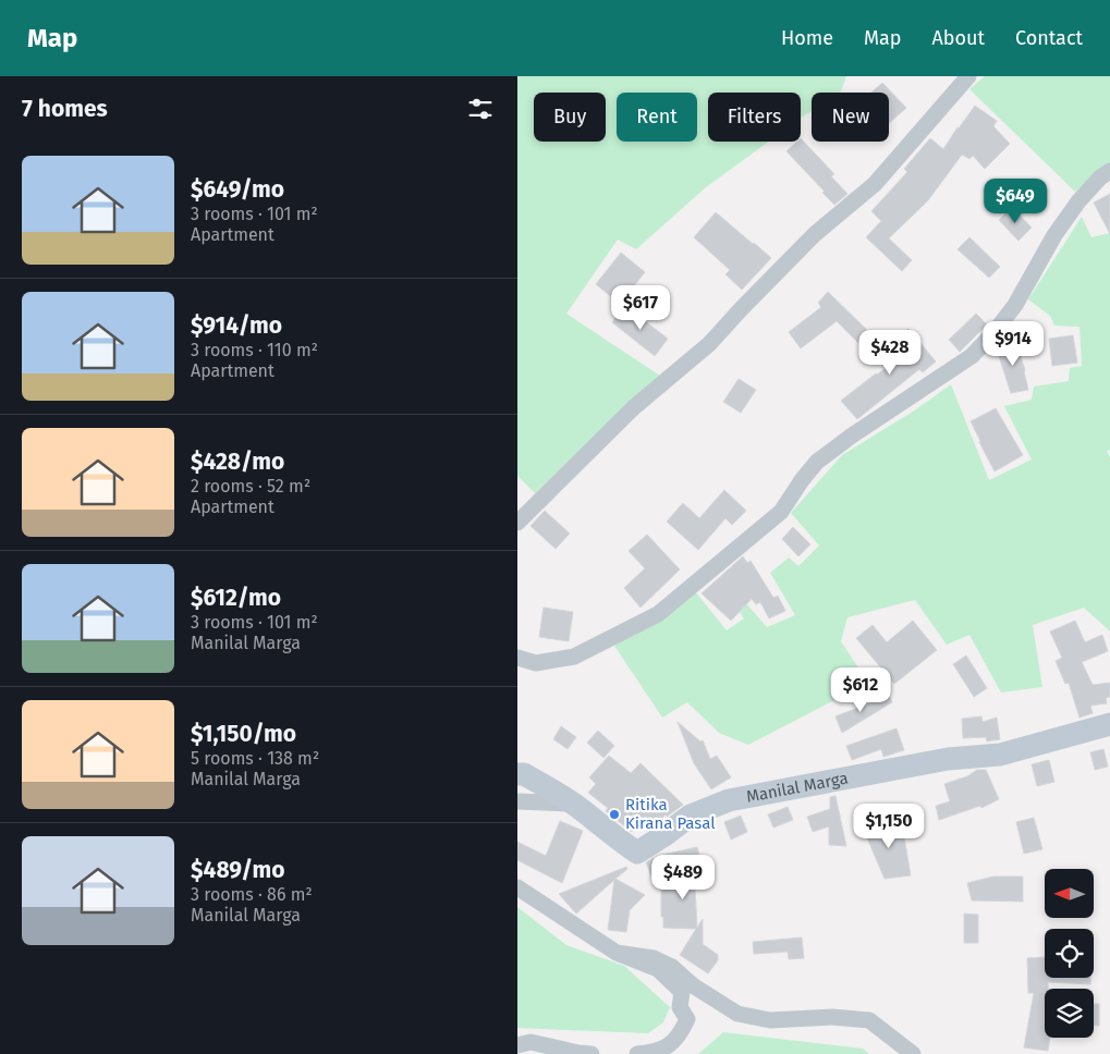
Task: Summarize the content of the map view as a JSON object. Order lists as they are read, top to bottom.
{
  "streets": {
    "street": ["Manilal Marga"]
  },
  "places": ["Ritika Kirana Pasal"],
  "north": "left",
  "page": {
    "header": "Map",
    "nav": [
      "Home",
      "Map",
      "About",
      "Contact"
    ],
    "heading": "7 homes",
    "chip": [
      "Buy",
      "Rent",
      "Filters",
      "New"
    ],
    "list": [
      {
        "name": "$649/mo",
        "note": "3 rooms · 101 m² · Apartment"
      },
      {
        "name": "$914/mo",
        "note": "3 rooms · 110 m² · Apartment"
      },
      {
        "name": "$428/mo",
        "note": "2 rooms · 52 m² · Apartment"
      },
      {
        "name": "$612/mo",
        "note": "3 rooms · 101 m² · Manilal Marga"
      },
      {
        "name": "$1,150/mo",
        "note": "5 rooms · 138 m² · Manilal Marga"
      },
      {
        "name": "$489/mo",
        "note": "3 rooms · 86 m² · Manilal Marga"
      }
    ],
    "price": [
      "$649",
      "$617",
      "$914",
      "$428",
      "$612",
      "$1,150",
      "$489"
    ]
  }
}
